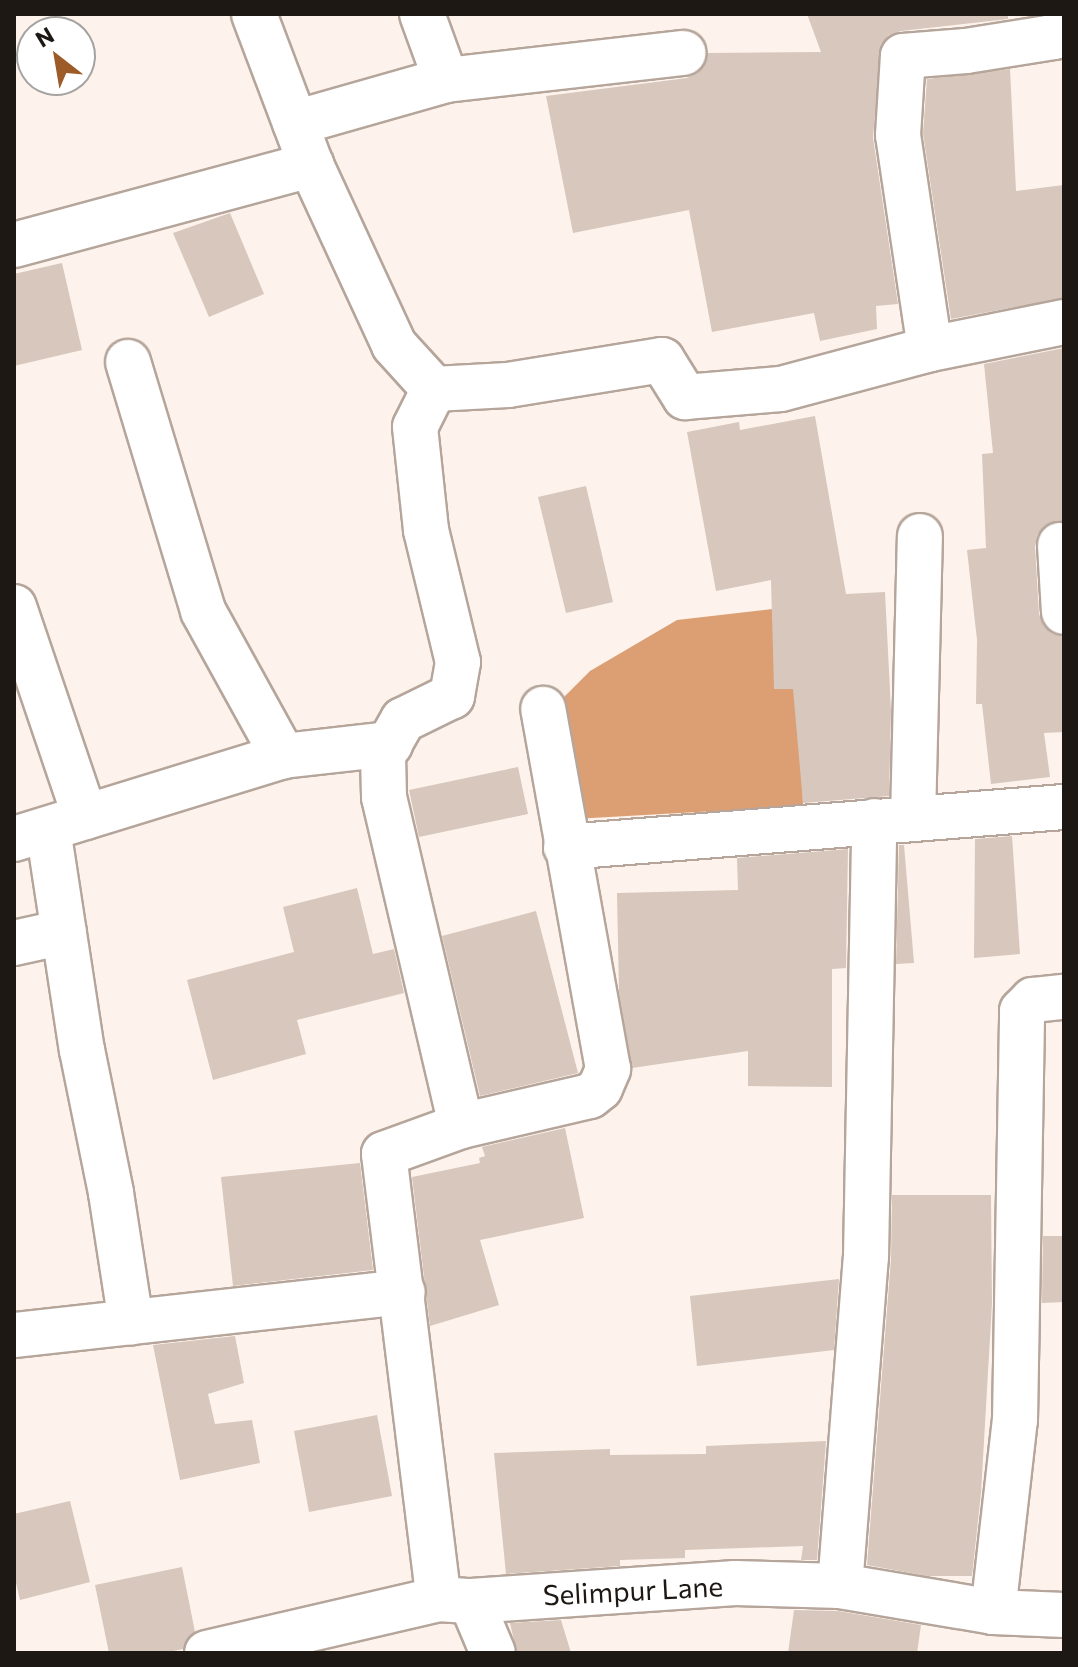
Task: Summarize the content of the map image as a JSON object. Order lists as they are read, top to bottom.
{
  "streets": {
    "street": ["Selimpur Lane"]
  },
  "north": "top left"
}
